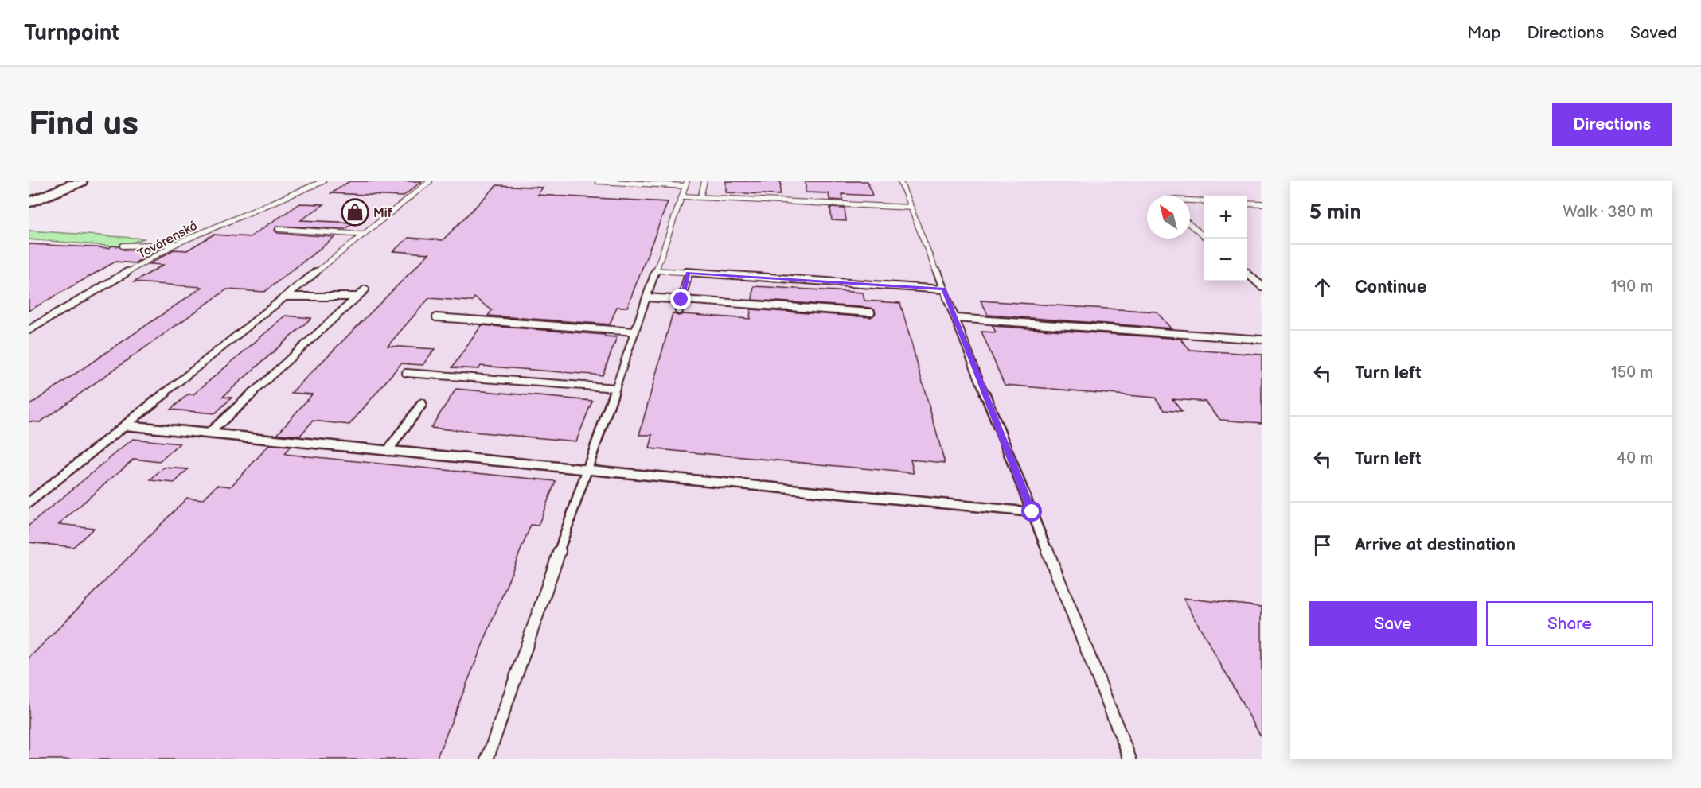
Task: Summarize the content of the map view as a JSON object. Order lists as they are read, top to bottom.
{
  "streets": {
    "lane": ["Továrenská"]
  },
  "places": {
    "shop": ["Mif"]
  },
  "north": "top left",
  "page": {
    "header": "Turnpoint",
    "nav": ["Map", "Directions", "Saved"],
    "buttons": [
      "Directions",
      ["Save", "Share"]
    ],
    "title": "Find us",
    "heading": ["5 min", "Walk · 380 m"],
    "map_buttons": ["+", "−"],
    "list": [
      ["Continue", "190 m"],
      ["Turn left", "150 m"],
      ["Turn left", "40 m"],
      "Arrive at destination"
    ]
  }
}
